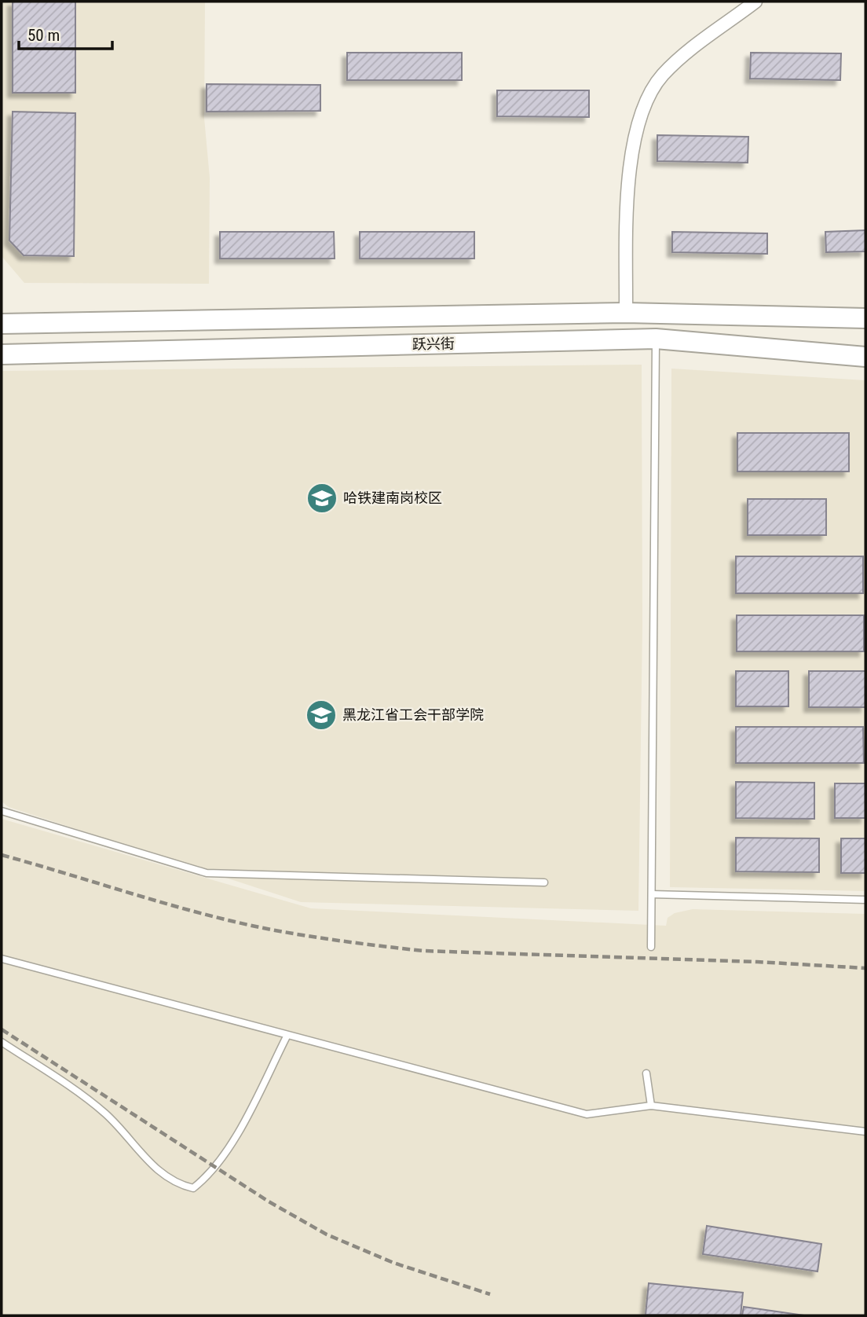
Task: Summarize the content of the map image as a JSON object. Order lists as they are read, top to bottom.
{
  "streets": {
    "main road": ["跃兴街"]
  },
  "places": {
    "school or university": ["哈铁建南岗校区", "黑龙江省工会干部学院"]
  },
  "scale_bar": "50 m"
}
